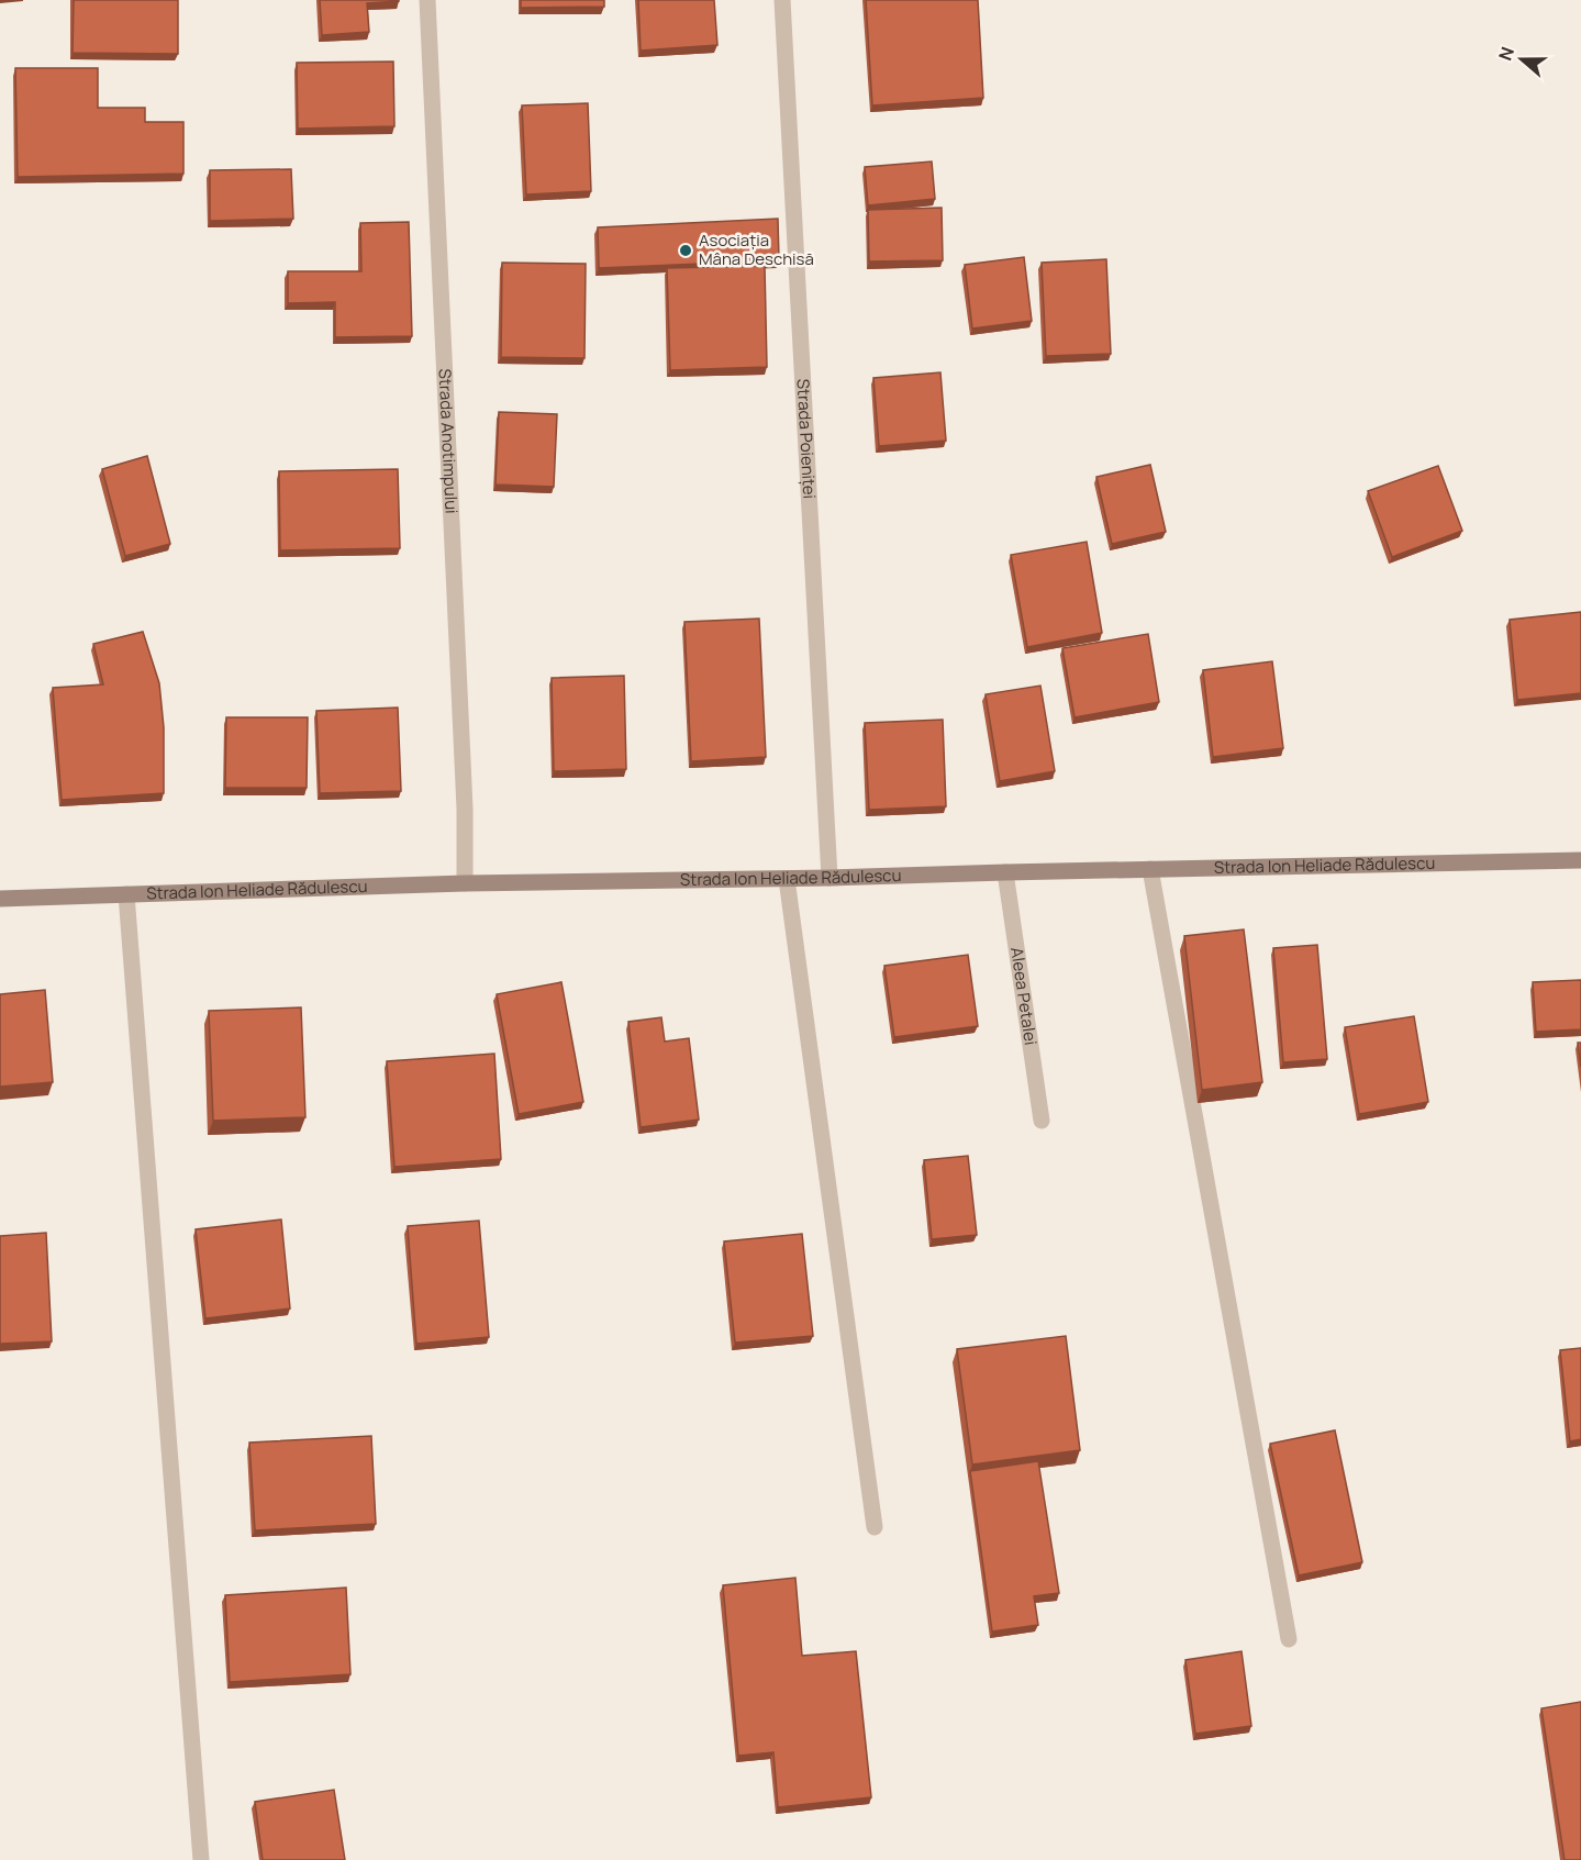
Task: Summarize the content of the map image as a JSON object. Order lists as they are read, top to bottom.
{
  "streets": {
    "street": [
      "Strada Poieniței",
      "Strada Anotimpului",
      "Strada Ion Heliade Rădulescu",
      "Aleea Petalei"
    ]
  },
  "crossings": [
    ["Strada Poieniței", "Strada Ion Heliade Rădulescu"],
    ["Strada Anotimpului", "Strada Ion Heliade Rădulescu"],
    ["Strada Ion Heliade Rădulescu", "Aleea Petalei"]
  ],
  "places": ["Asociația Mâna Deschisă"],
  "north": "left"
}
